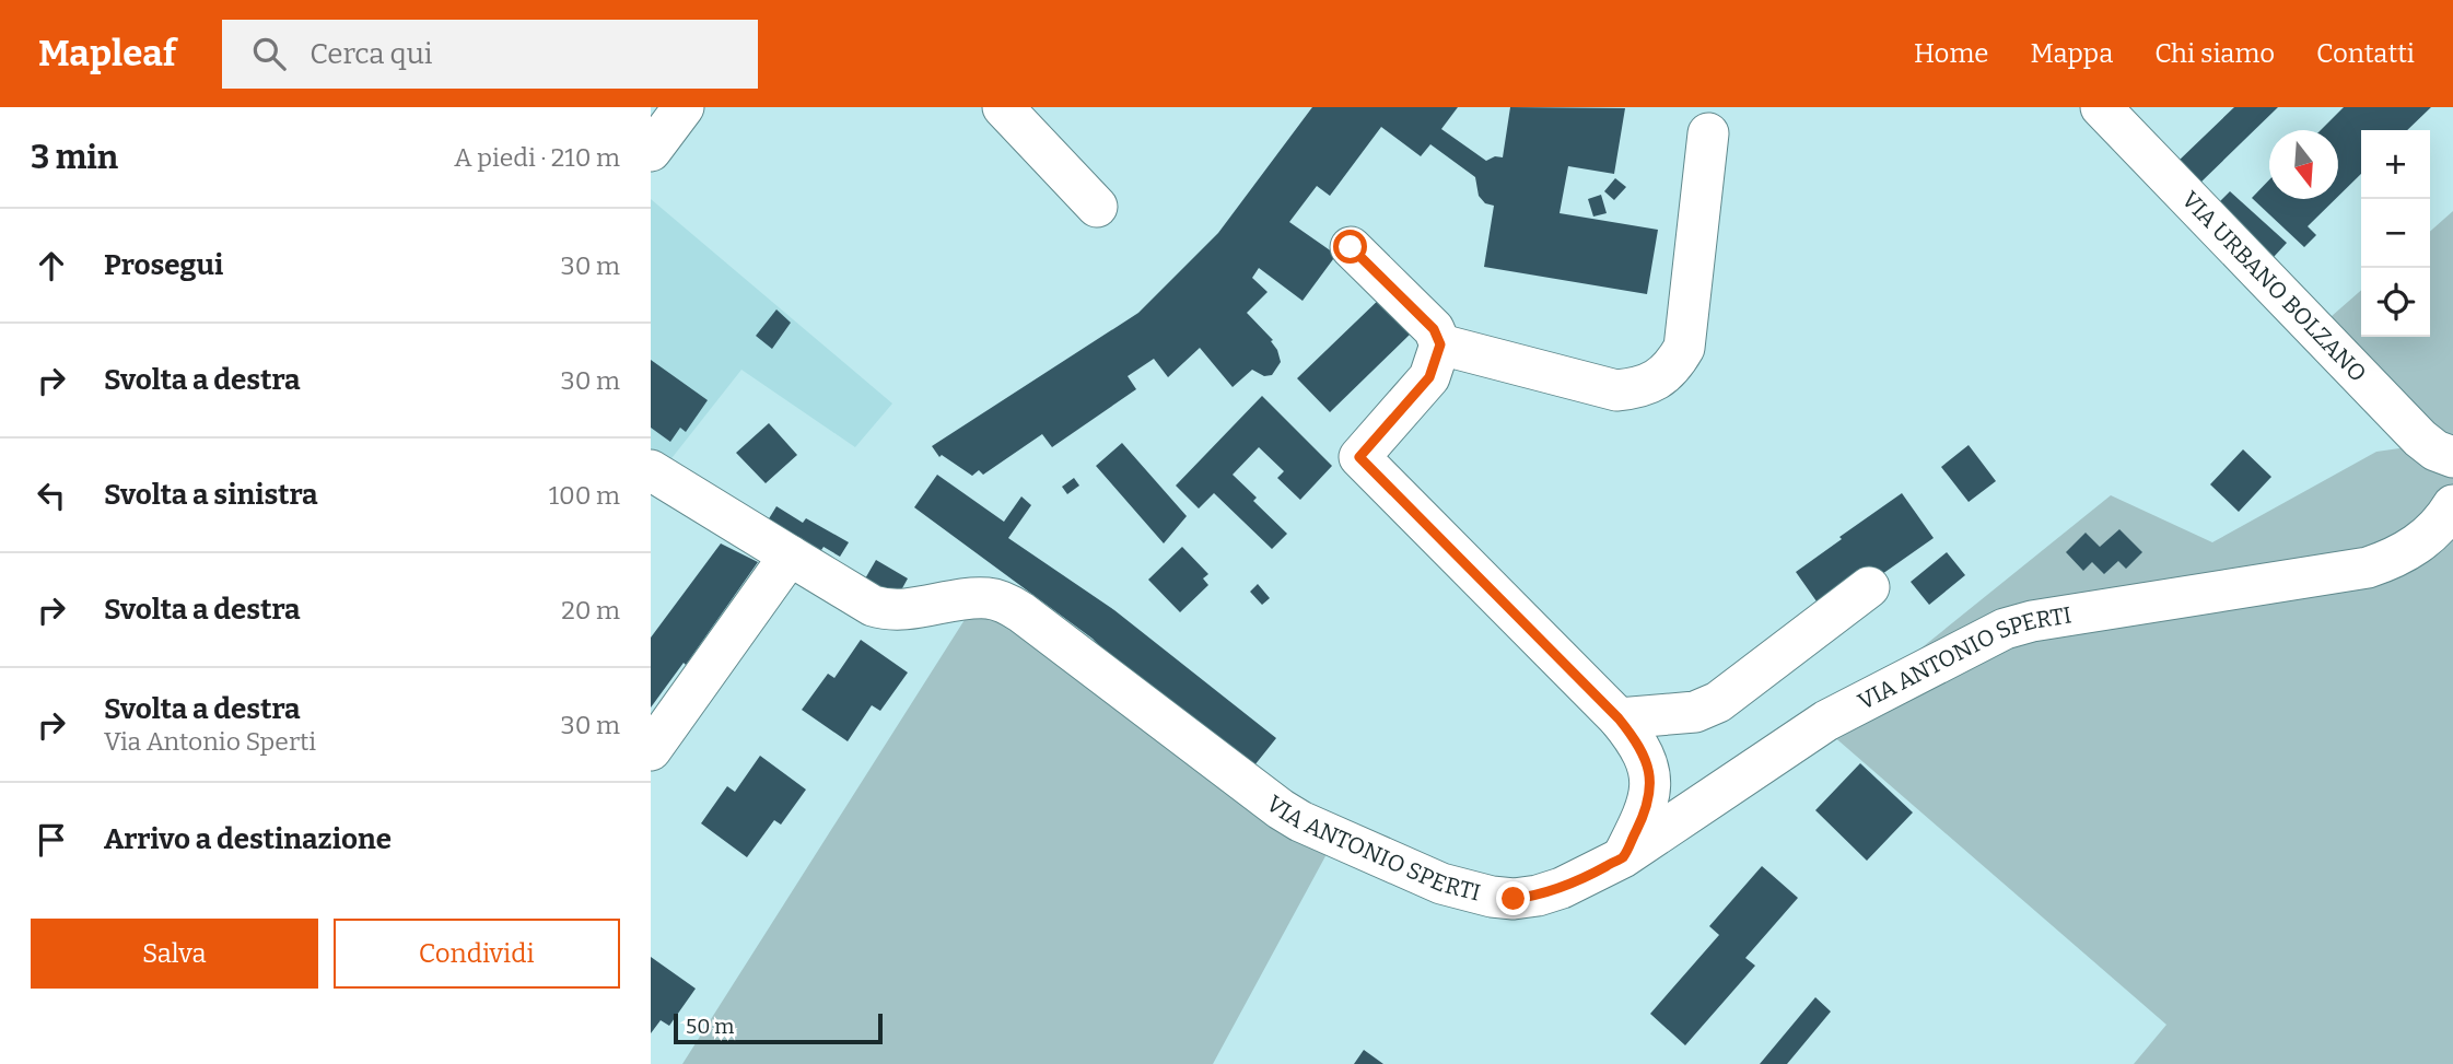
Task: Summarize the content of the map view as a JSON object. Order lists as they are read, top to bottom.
{
  "streets": {
    "street": ["VIA URBANO BOLZANO", "VIA ANTONIO SPERTI"]
  },
  "scale_bar": "50 m",
  "north": "bottom",
  "page": {
    "header": "Mapleaf",
    "search": "Cerca qui",
    "nav": [
      "Home",
      "Mappa",
      "Chi siamo",
      "Contatti"
    ],
    "heading": ["3 min", "A piedi · 210 m"],
    "map_buttons": ["+", "−"],
    "list": [
      ["Prosegui", "30 m"],
      ["Svolta a destra", "30 m"],
      ["Svolta a sinistra", "100 m"],
      ["Svolta a destra", "20 m"],
      ["Svolta a destra", "Via Antonio Sperti", "30 m"],
      "Arrivo a destinazione"
    ],
    "buttons": ["Salva", "Condividi"],
    "scale": "50 m"
  }
}
